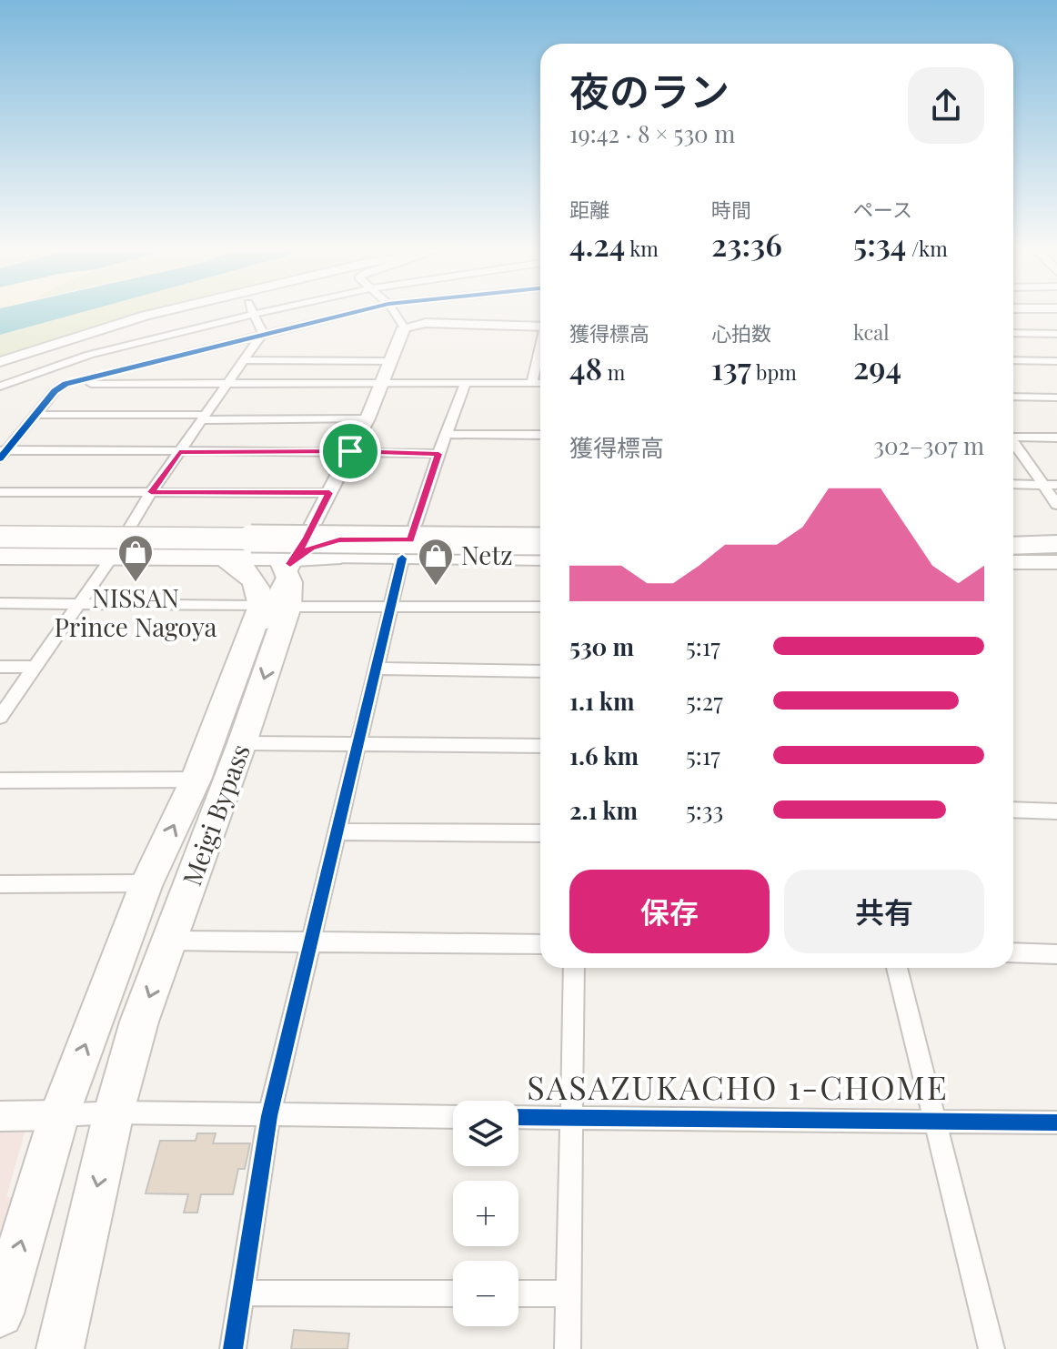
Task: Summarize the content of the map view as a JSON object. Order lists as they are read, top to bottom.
{
  "streets": {
    "highway": ["Meigi Bypass"]
  },
  "districts": ["SASAZUKACHO 1-CHOME"],
  "places": {
    "shop": ["NISSAN Prince Nagoya", "Netz"]
  },
  "page": {
    "heading": ["夜のラン", "19:42 · 8 × 530 m"],
    "stats": [
      ["距離", "4.24 km"],
      ["時間", "23:36"],
      ["ペース", "5:34 /km"],
      ["獲得標高", "48 m"],
      ["心拍数", "137 bpm"],
      ["kcal", "294"]
    ],
    "chart": ["獲得標高", "302–307 m"],
    "list": [
      {
        "name": "530 m",
        "note": "5:17"
      },
      {
        "name": "1.1 km",
        "note": "5:27"
      },
      {
        "name": "1.6 km",
        "note": "5:17"
      },
      {
        "name": "2.1 km",
        "note": "5:33"
      }
    ],
    "buttons": ["保存", "共有"],
    "map_buttons": ["+", "−"]
  }
}
